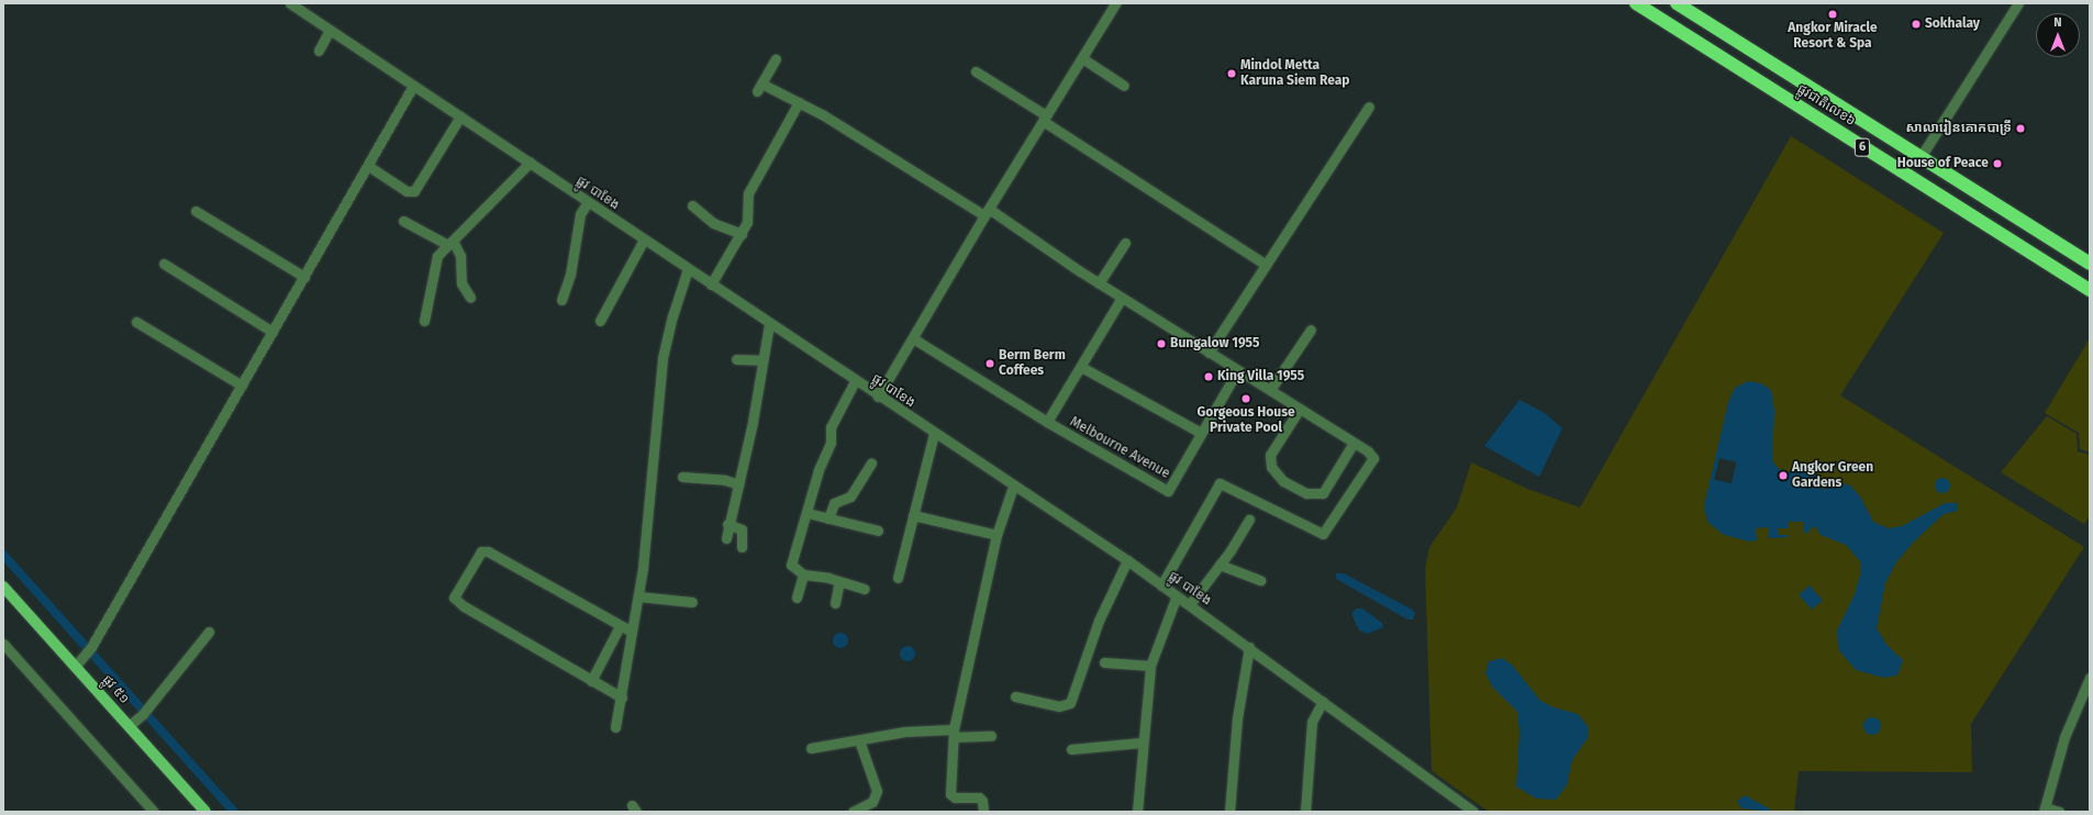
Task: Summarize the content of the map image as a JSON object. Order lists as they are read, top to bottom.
{
  "streets": {
    "highway": ["ផ្លូវជាតិលេខ៦", "6"],
    "main road": ["ផ្លូវ ៥១"],
    "street": ["ផ្លូវ បាខែង", "Melbourne Avenue"]
  },
  "places": [
    "Angkor Miracle Resort & Spa",
    "Sokhalay",
    "Mindol Metta Karuna Siem Reap",
    "សាលារៀនគោកបាទ្រី",
    "House of Peace",
    "Bungalow 1955",
    "Berm Berm Coffees",
    "King Villa 1955",
    "Gorgeous House Private Pool",
    "Angkor Green Gardens"
  ],
  "north": "top"
}
